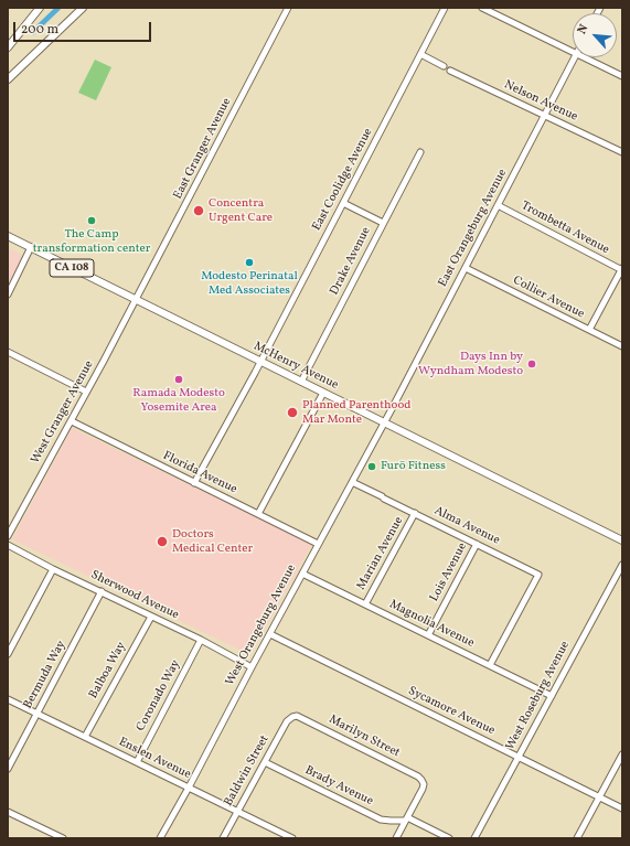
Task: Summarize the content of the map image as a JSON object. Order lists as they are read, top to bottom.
{
  "streets": {
    "main road": ["CA 108", "McHenry Avenue"],
    "street": [
      "Nelson Avenue",
      "East Granger Avenue",
      "East Coolidge Avenue",
      "East Orangeburg Avenue",
      "Trombetta Avenue",
      "Drake Avenue",
      "Collier Avenue",
      "West Granger Avenue",
      "Florida Avenue",
      "Alma Avenue",
      "Marian Avenue",
      "Lois Avenue",
      "Sherwood Avenue",
      "Magnolia Avenue",
      "West Orangeburg Avenue",
      "Balboa Way",
      "Bermuda Way",
      "Coronado Way",
      "West Roseburg Avenue",
      "Sycamore Avenue",
      "Marilyn Street",
      "Enslen Avenue",
      "Baldwin Street",
      "Brady Avenue"
    ]
  },
  "crossings": [
    ["Nelson Avenue", "East Orangeburg Avenue"],
    ["East Granger Avenue", "McHenry Avenue"],
    ["East Granger Avenue", "West Granger Avenue"],
    ["East Coolidge Avenue", "McHenry Avenue"],
    ["East Coolidge Avenue", "Florida Avenue"],
    ["East Orangeburg Avenue", "Trombetta Avenue"],
    ["East Orangeburg Avenue", "Collier Avenue"],
    ["East Orangeburg Avenue", "McHenry Avenue"],
    ["East Orangeburg Avenue", "West Orangeburg Avenue"],
    ["Drake Avenue", "McHenry Avenue"],
    ["McHenry Avenue", "West Granger Avenue"],
    ["McHenry Avenue", "West Orangeburg Avenue"],
    ["West Granger Avenue", "Florida Avenue"],
    ["Florida Avenue", "West Orangeburg Avenue"],
    ["Alma Avenue", "Marian Avenue"],
    ["Alma Avenue", "Lois Avenue"],
    ["Alma Avenue", "Magnolia Avenue"],
    ["Alma Avenue", "West Orangeburg Avenue"],
    ["Marian Avenue", "Magnolia Avenue"],
    ["Lois Avenue", "Magnolia Avenue"],
    ["Sherwood Avenue", "West Orangeburg Avenue"],
    ["Sherwood Avenue", "Balboa Way"],
    ["Sherwood Avenue", "Bermuda Way"],
    ["Sherwood Avenue", "Coronado Way"],
    ["Magnolia Avenue", "West Orangeburg Avenue"],
    ["Magnolia Avenue", "West Roseburg Avenue"],
    ["West Orangeburg Avenue", "Sycamore Avenue"],
    ["West Orangeburg Avenue", "Enslen Avenue"],
    ["Balboa Way", "Enslen Avenue"],
    ["Bermuda Way", "Enslen Avenue"],
    ["Coronado Way", "Enslen Avenue"],
    ["West Roseburg Avenue", "Sycamore Avenue"],
    ["Marilyn Street", "Baldwin Street"],
    ["Marilyn Street", "Brady Avenue"],
    ["Enslen Avenue", "Baldwin Street"],
    ["Baldwin Street", "Brady Avenue"]
  ],
  "places": [
    "Concentra Urgent Care",
    "The Camp transformation center",
    "Modesto Perinatal Med Associates",
    "Days Inn by Wyndham Modesto",
    "Ramada Modesto Yosemite Area",
    "Planned Parenthood Mar Monte",
    "Furō Fitness",
    "Doctors Medical Center"
  ],
  "scale_bar": "200 m",
  "north": "top left"
}
